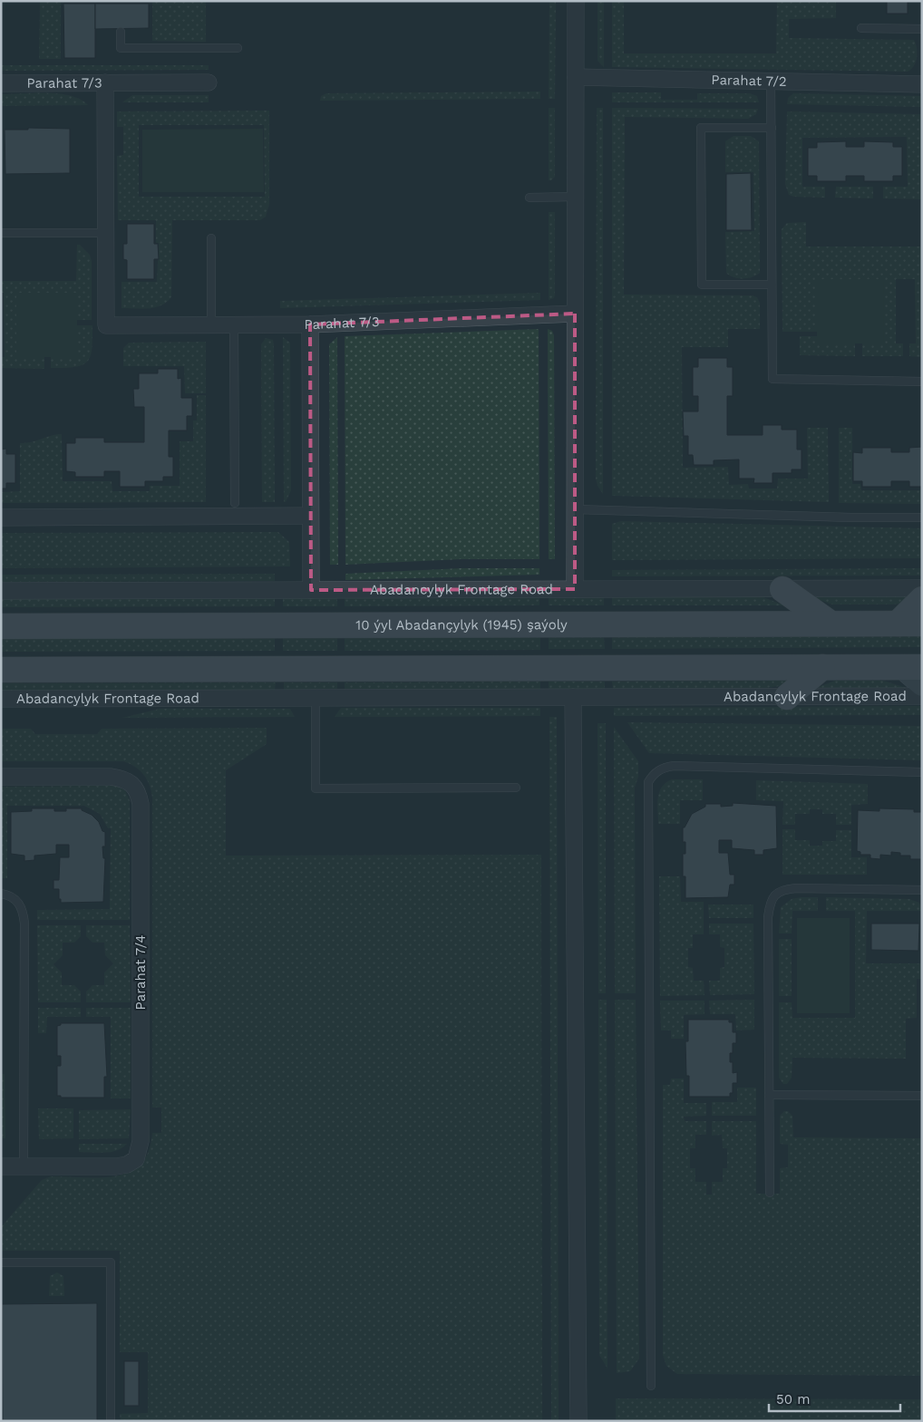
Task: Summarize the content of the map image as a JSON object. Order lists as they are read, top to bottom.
{
  "streets": {
    "main road": ["10 ýyl Abadançylyk (1945) şaýoly"],
    "street": [
      "Parahat 7/2",
      "Parahat 7/3",
      "Abadancylyk Frontage Road",
      "Parahat 7/4"
    ]
  },
  "scale_bar": "50 m"
}
